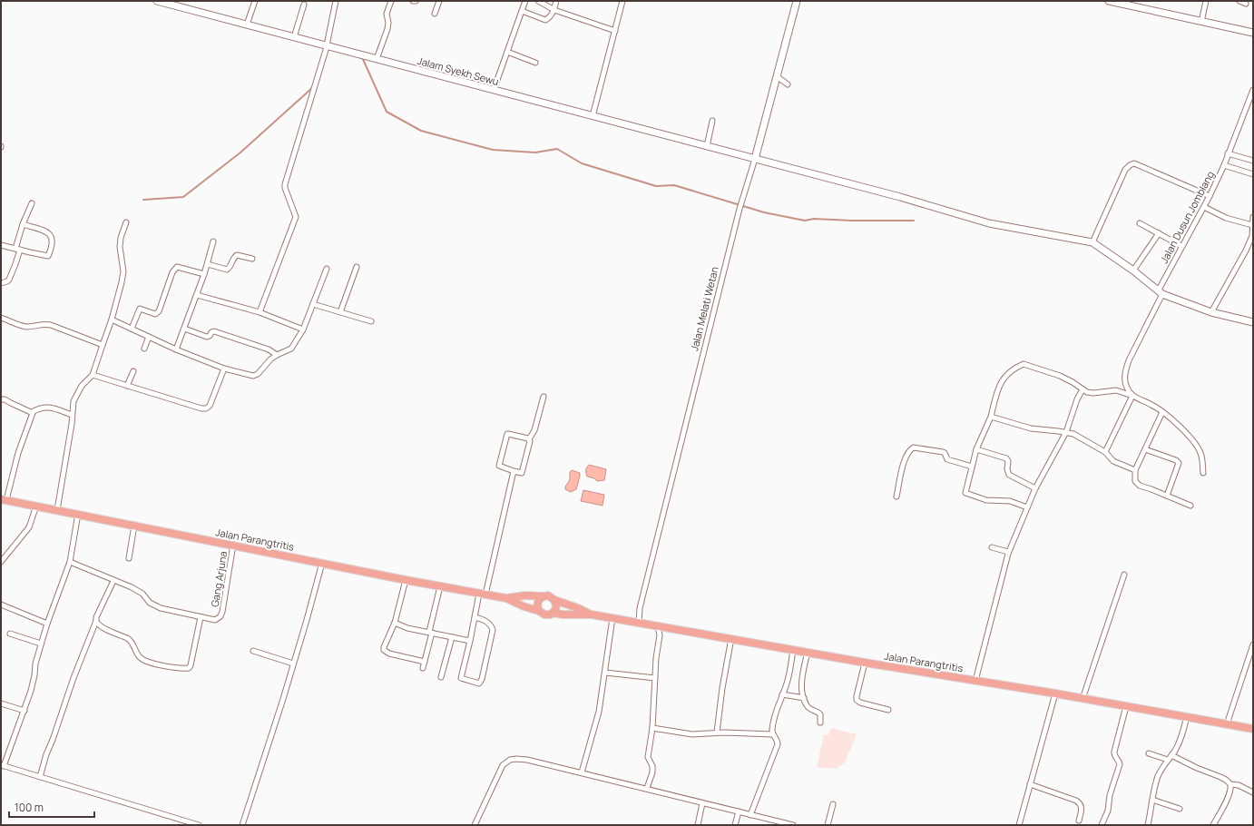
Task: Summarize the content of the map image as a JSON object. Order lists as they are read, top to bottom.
{
  "streets": {
    "main road": ["Jalan Parangtritis"],
    "street": [
      "Jalam Syekh Sewu",
      "Jalan Dusun Jomblang",
      "Jalan Melati Wetan",
      "Gang Arjuna"
    ]
  },
  "crossings": [
    ["Jalam Syekh Sewu", "Jalan Melati Wetan"],
    ["Jalan Melati Wetan", "Jalan Parangtritis"],
    ["Jalan Parangtritis", "Gang Arjuna"]
  ],
  "scale_bar": "100 m"
}
